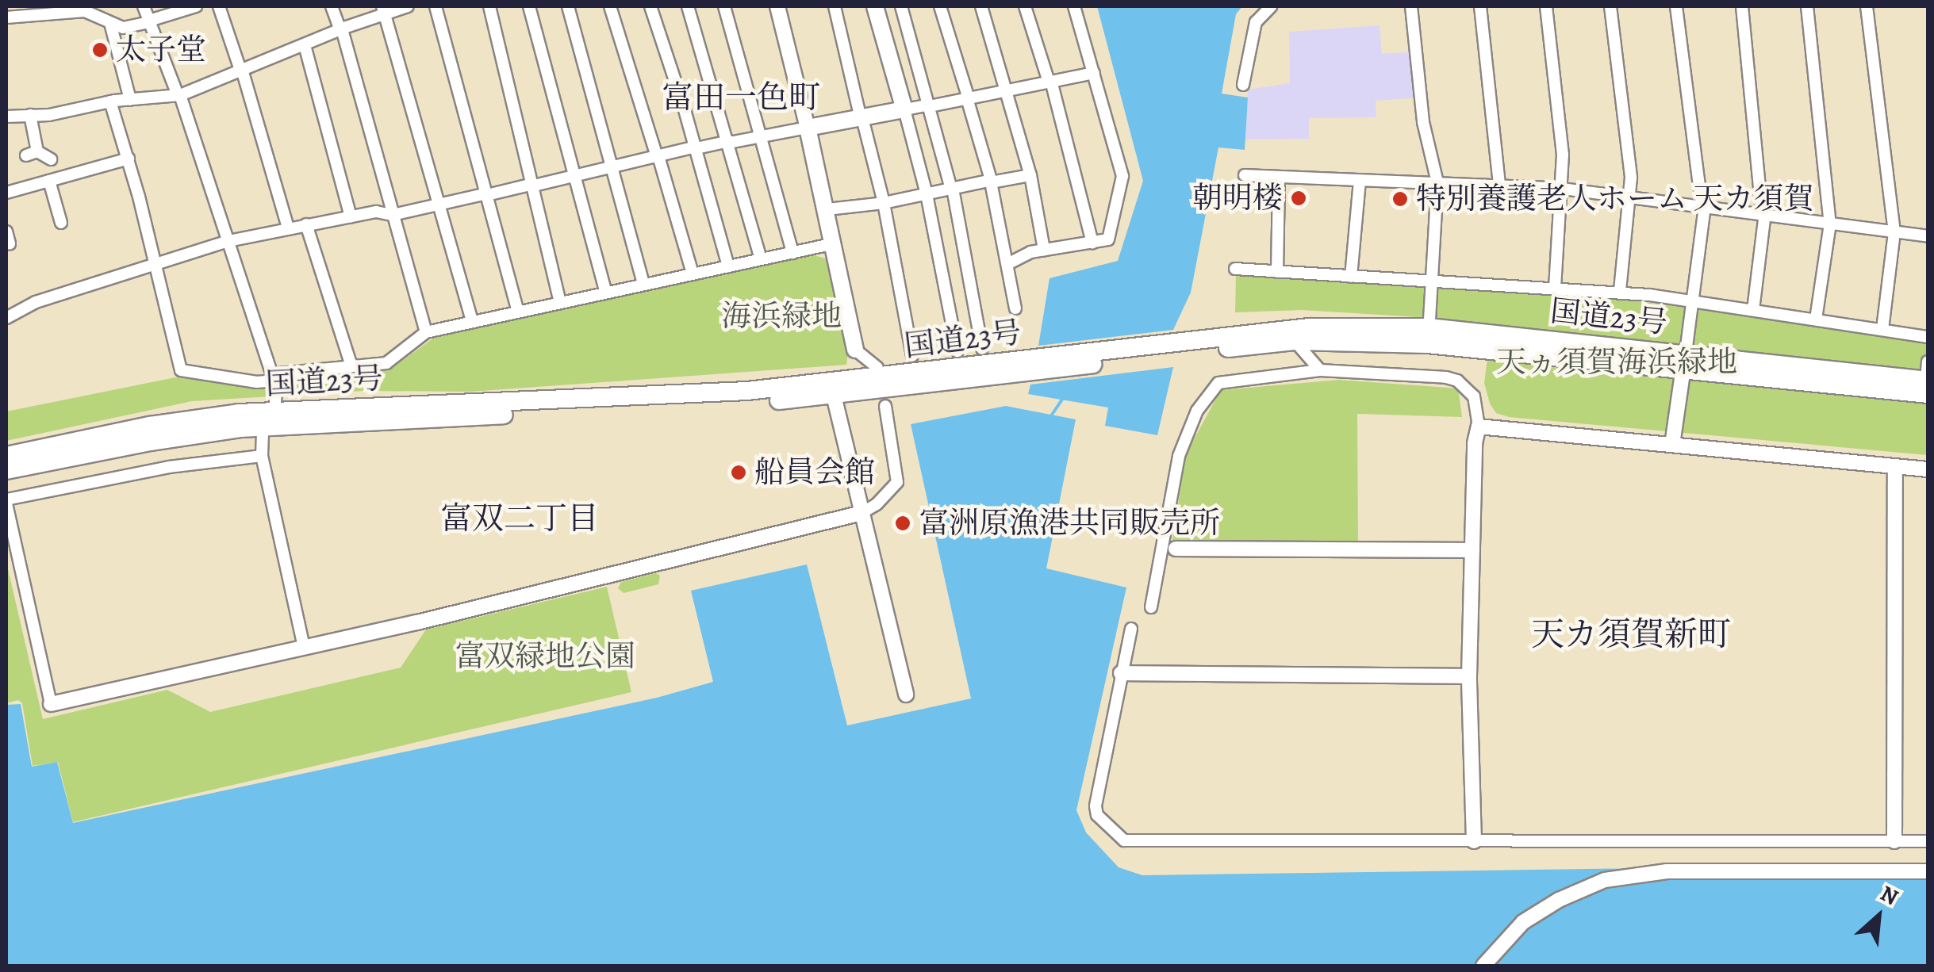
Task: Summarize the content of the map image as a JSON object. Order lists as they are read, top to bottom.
{
  "streets": {
    "highway": ["国道23号"]
  },
  "districts": ["富田一色町", "富双二丁目", "天カ須賀新町"],
  "parks": ["海浜緑地", "天ヵ須賀海浜緑地", "富双緑地公園"],
  "places": [
    "太子堂",
    "朝明楼",
    "特別養護老人ホーム 天カ須賀",
    "船員会館",
    "富洲原漁港共同販売所"
  ],
  "north": "top right"
}
